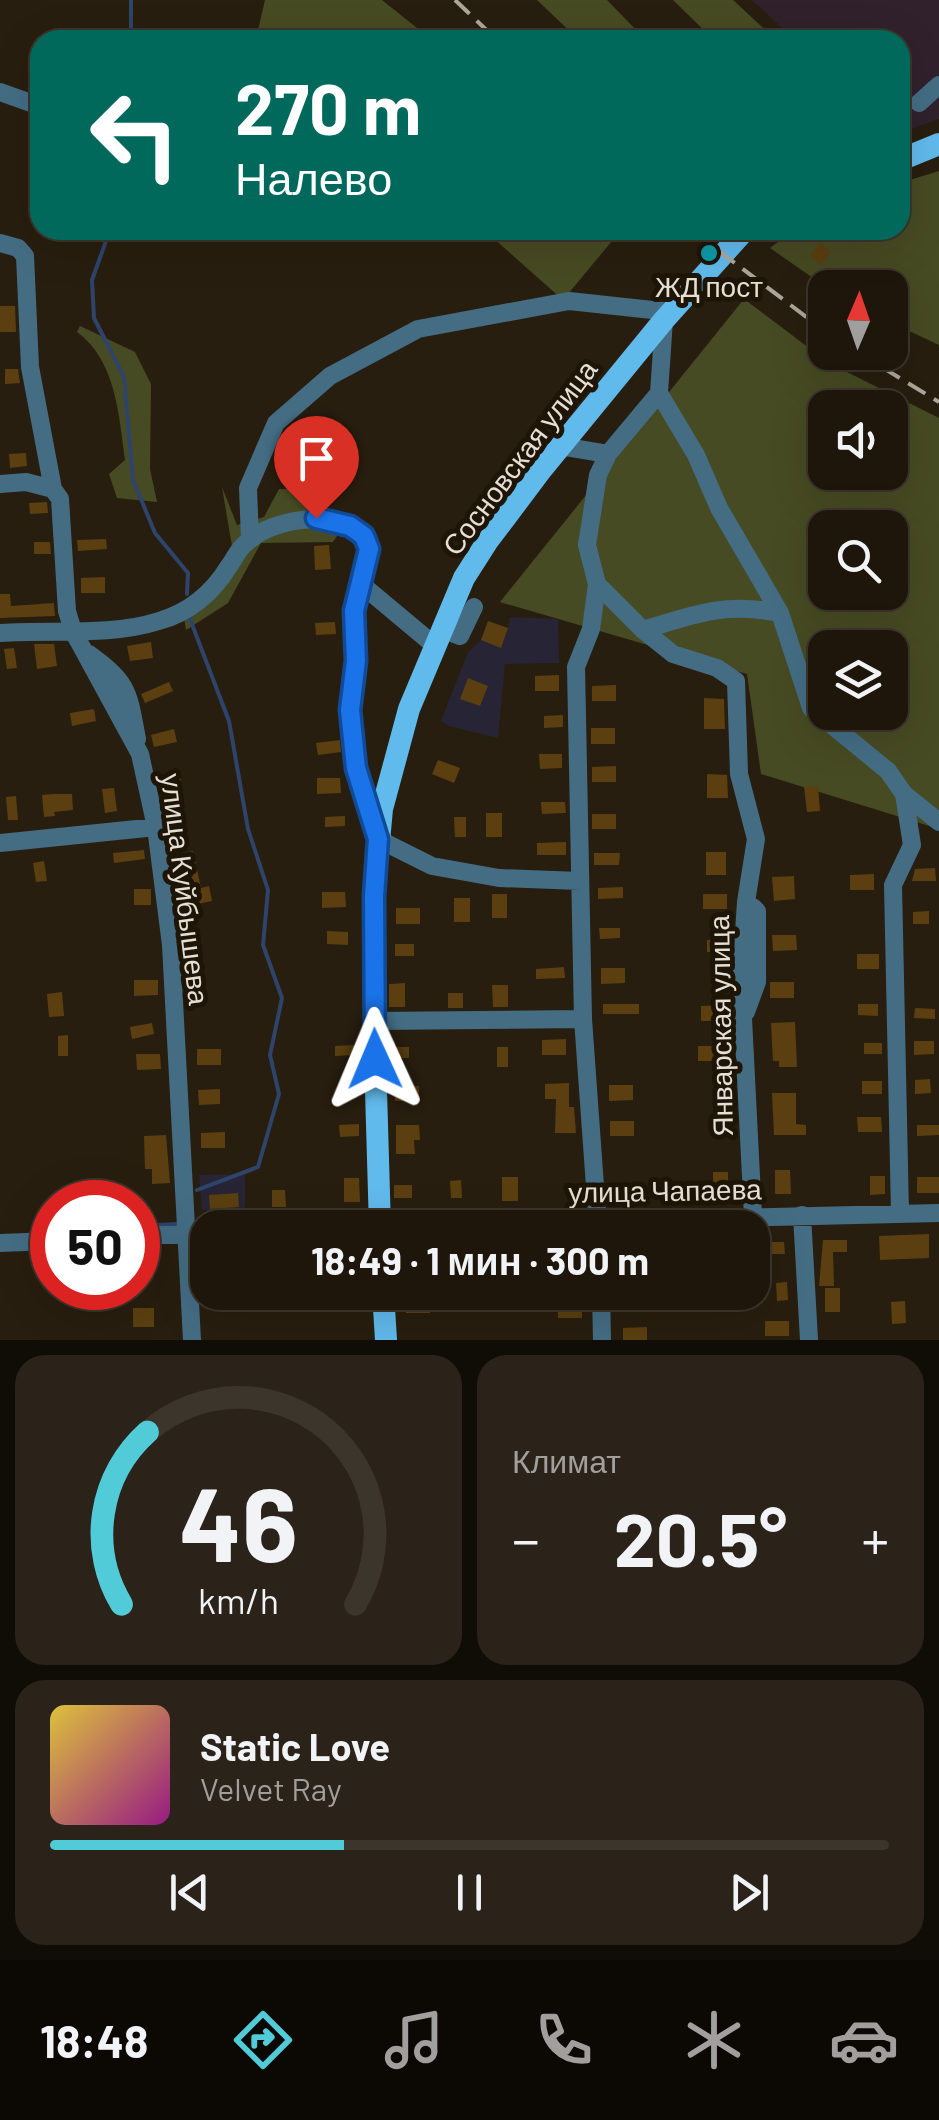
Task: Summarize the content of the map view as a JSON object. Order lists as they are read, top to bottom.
{
  "streets": {
    "main road": ["Сосновская улица"],
    "street": ["улица Куйбышева", "Январская улица", "улица Чапаева"]
  },
  "places": ["ЖД пост"],
  "north": "top",
  "page": {
    "turn": ["270 m", "Налево"],
    "limit": "50",
    "trip": "18:49 · 1 мин · 300 m",
    "tile": "Климат",
    "heat": ["−", "20.5°", "+"],
    "song": ["Static Love", "Velvet Ray"],
    "tabs": "18:48",
    "gauge": ["46", "km/h"]
  }
}
